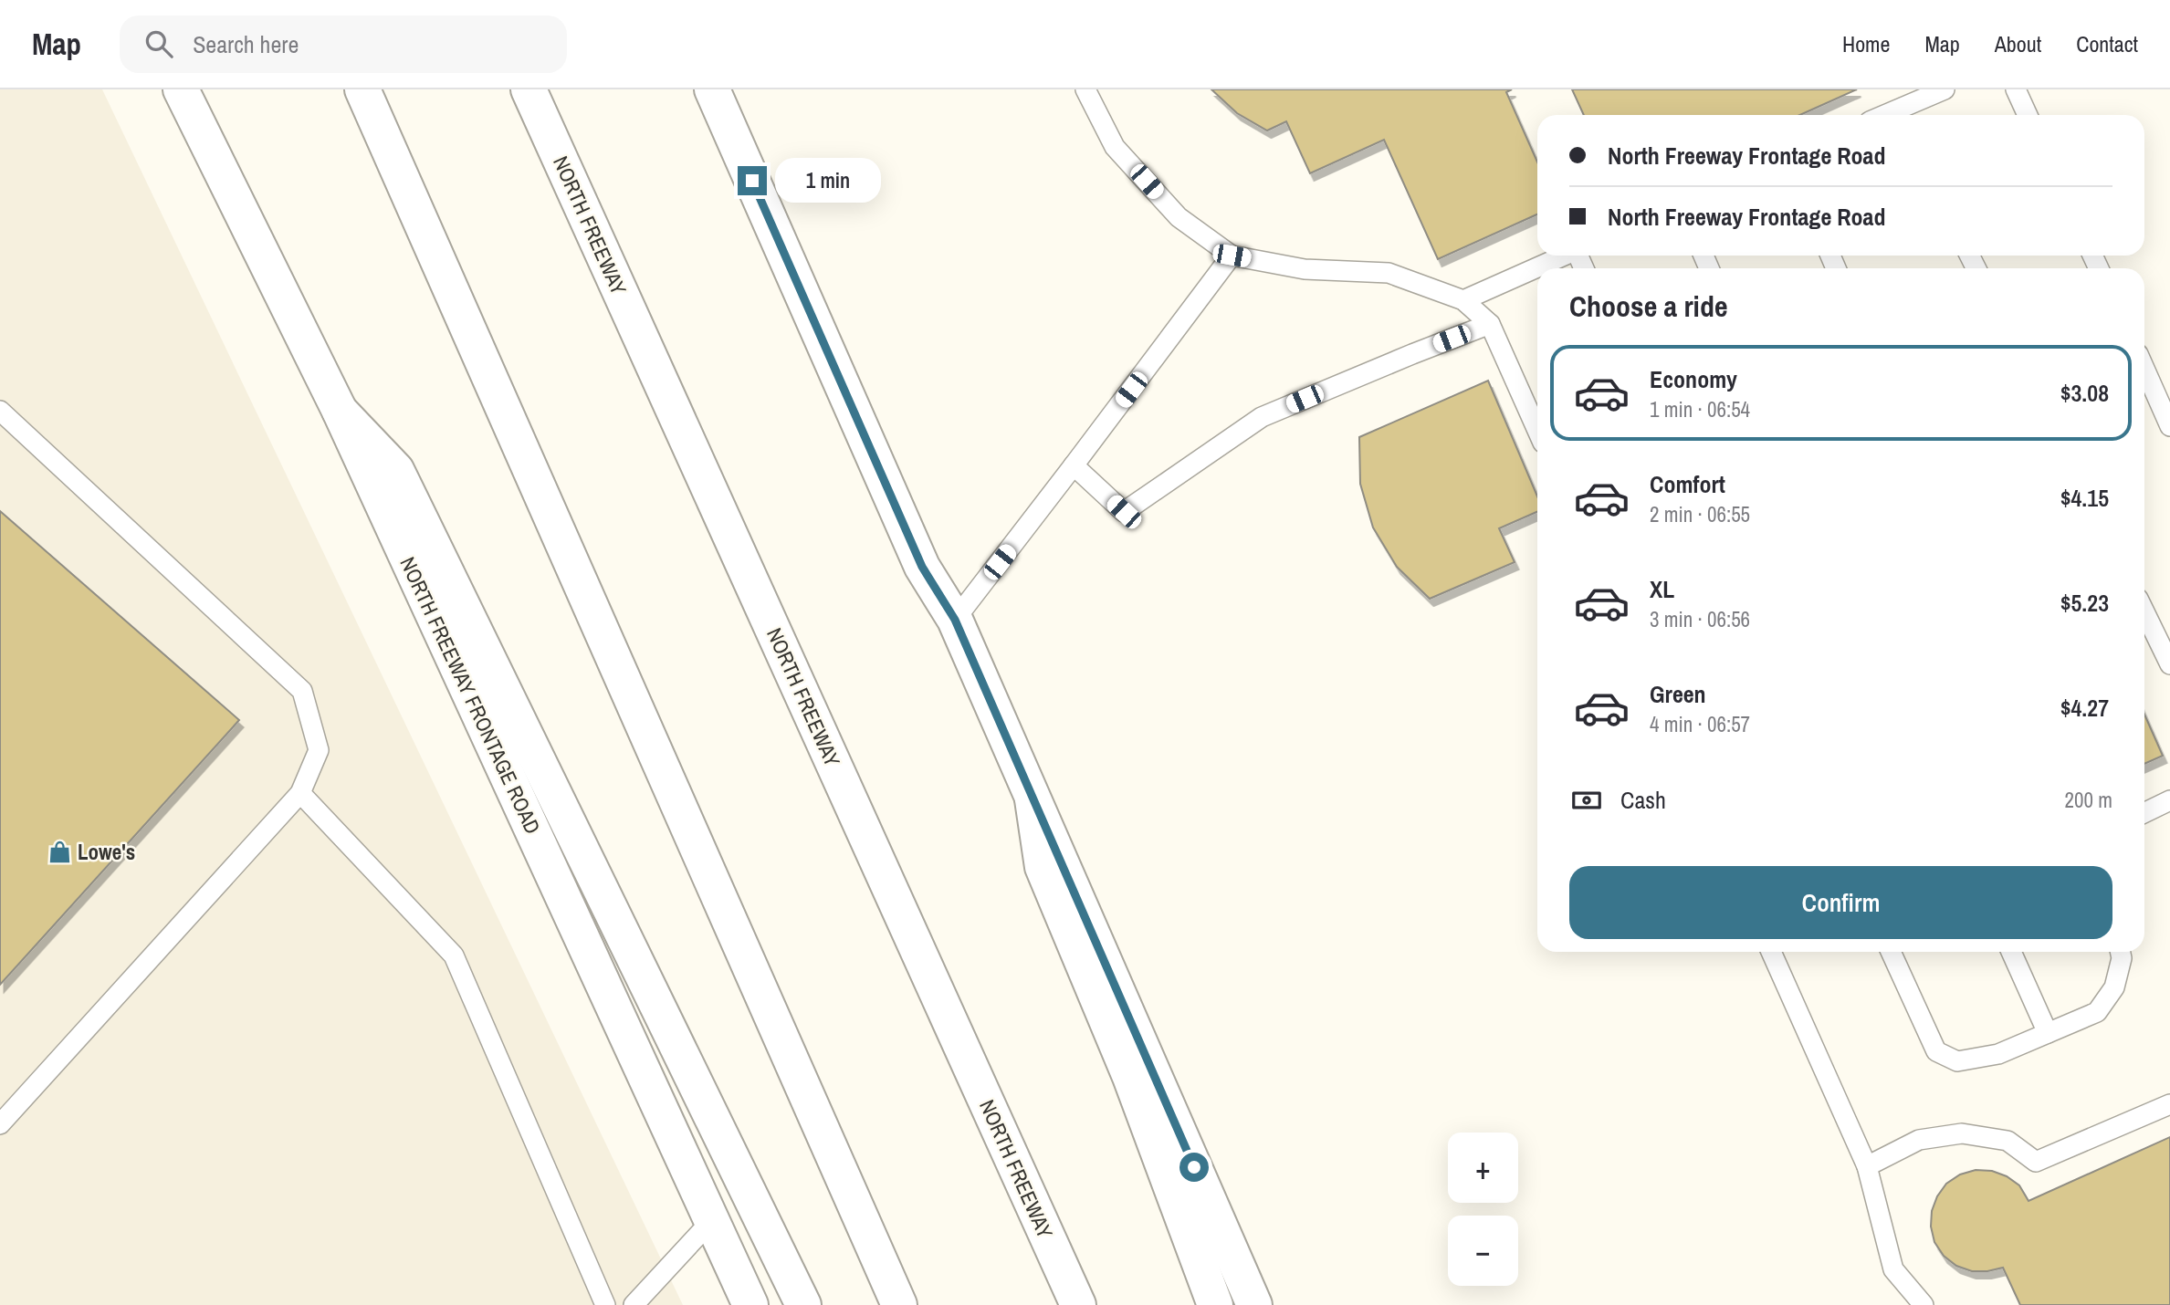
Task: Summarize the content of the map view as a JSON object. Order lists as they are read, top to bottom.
{
  "streets": {
    "main road": ["NORTH FREEWAY", "NORTH FREEWAY FRONTAGE ROAD"]
  },
  "places": {
    "shop": ["Lowe's"]
  },
  "page": {
    "header": "Map",
    "search": "Search here",
    "nav": [
      "Home",
      "Map",
      "About",
      "Contact"
    ],
    "banner": ["North Freeway Frontage Road", "North Freeway Frontage Road"],
    "bubble": "1 min",
    "heading": "Choose a ride",
    "list": [
      {
        "name": "Economy",
        "note": "1 min · 06:54",
        "value": "$3.08"
      },
      {
        "name": "Comfort",
        "note": "2 min · 06:55",
        "value": "$4.15"
      },
      {
        "name": "XL",
        "note": "3 min · 06:56",
        "value": "$5.23"
      },
      {
        "name": "Green",
        "note": "4 min · 06:57",
        "value": "$4.27"
      }
    ],
    "pay": ["Cash", "200 m"],
    "buttons": "Confirm",
    "map_buttons": ["+", "−"]
  }
}
